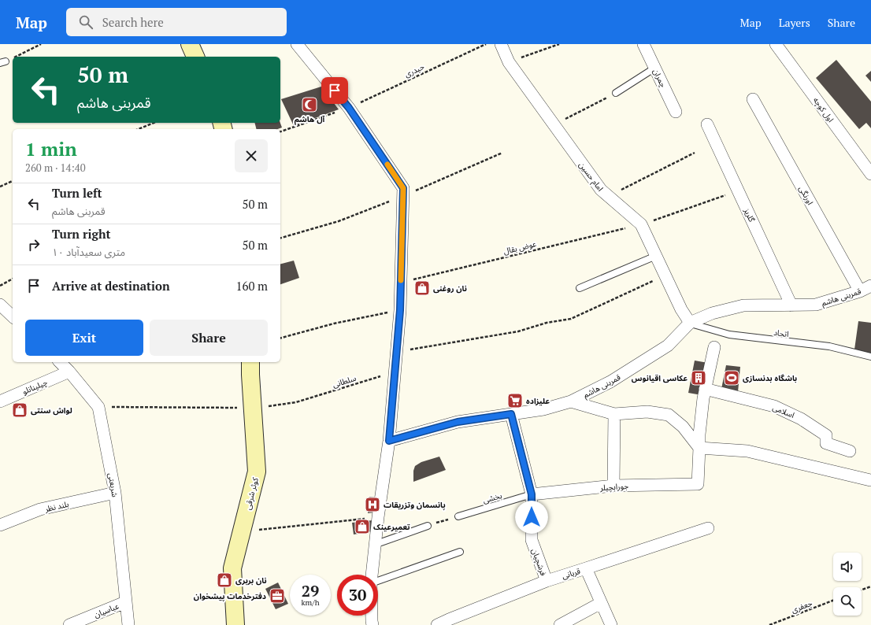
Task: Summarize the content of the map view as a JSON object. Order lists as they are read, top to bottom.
{
  "streets": {
    "main road": ["کوثر شرقی"],
    "street": [
      "چمران",
      "اول کوچه",
      "امام حسین",
      "اورنگی",
      "گلریز",
      "قمربنی هاشم",
      "چیلینانلو",
      "اسلامی",
      "شریعتی",
      "جورابچیلر",
      "بلند نظر",
      "فرشچیان",
      "قربانی",
      "عباسیان"
    ],
    "lane": ["اتحاد", "بخشی"],
    "path": [
      "حیدری",
      "عوض بقال",
      "سلطانی",
      "جعفری"
    ]
  },
  "crossings": [
    ["امام حسین", "عوض بقال"],
    ["امام حسین", "قمربنی هاشم"],
    ["امام حسین", "اتحاد"],
    ["اورنگی", "قمربنی هاشم"],
    ["گلریز", "عوض بقال"],
    ["گلریز", "قمربنی هاشم"],
    ["قمربنی هاشم", "اتحاد"],
    ["قمربنی هاشم", "فرشچیان"],
    ["سلطانی", "شریعتی"],
    ["سلطانی", "کوثر شرقی"],
    ["چیلینانلو", "شریعتی"],
    ["شریعتی", "بلند نظر"],
    ["شریعتی", "عباسیان"],
    ["جورابچیلر", "بخشی"],
    ["جورابچیلر", "فرشچیان"],
    ["بخشی", "فرشچیان"],
    ["فرشچیان", "قربانی"]
  ],
  "places": {
    "mosque": ["آل هاشم"],
    "shop": [
      "نان روغنی",
      "لواش سنتی",
      "تعمیرعینک",
      "نان بربری"
    ],
    "building": ["عکاسی اقیانوس"],
    "sports": ["باشگاه بدنسازی"],
    "supermarket": ["علیزاده"],
    "hospital": ["پانسمان وتزریقات"],
    "office": ["دفترخدمات پیشخوان"]
  },
  "page": {
    "header": "Map",
    "search": "Search here",
    "nav": ["Map", "Layers", "Share"],
    "turn": ["50 m", "قمربنی هاشم"],
    "heading": ["1 min", "260 m · 14:40"],
    "list": [
      {
        "name": "Turn left",
        "note": "قمربنی هاشم",
        "value": "50 m"
      },
      {
        "name": "Turn right",
        "note": "۱۰ متری سعیدآباد",
        "value": "50 m"
      },
      {
        "name": "Arrive at destination",
        "value": "160 m"
      }
    ],
    "buttons": ["Exit", "Share"],
    "speed": "29 km/h",
    "limit": "30"
  }
}
